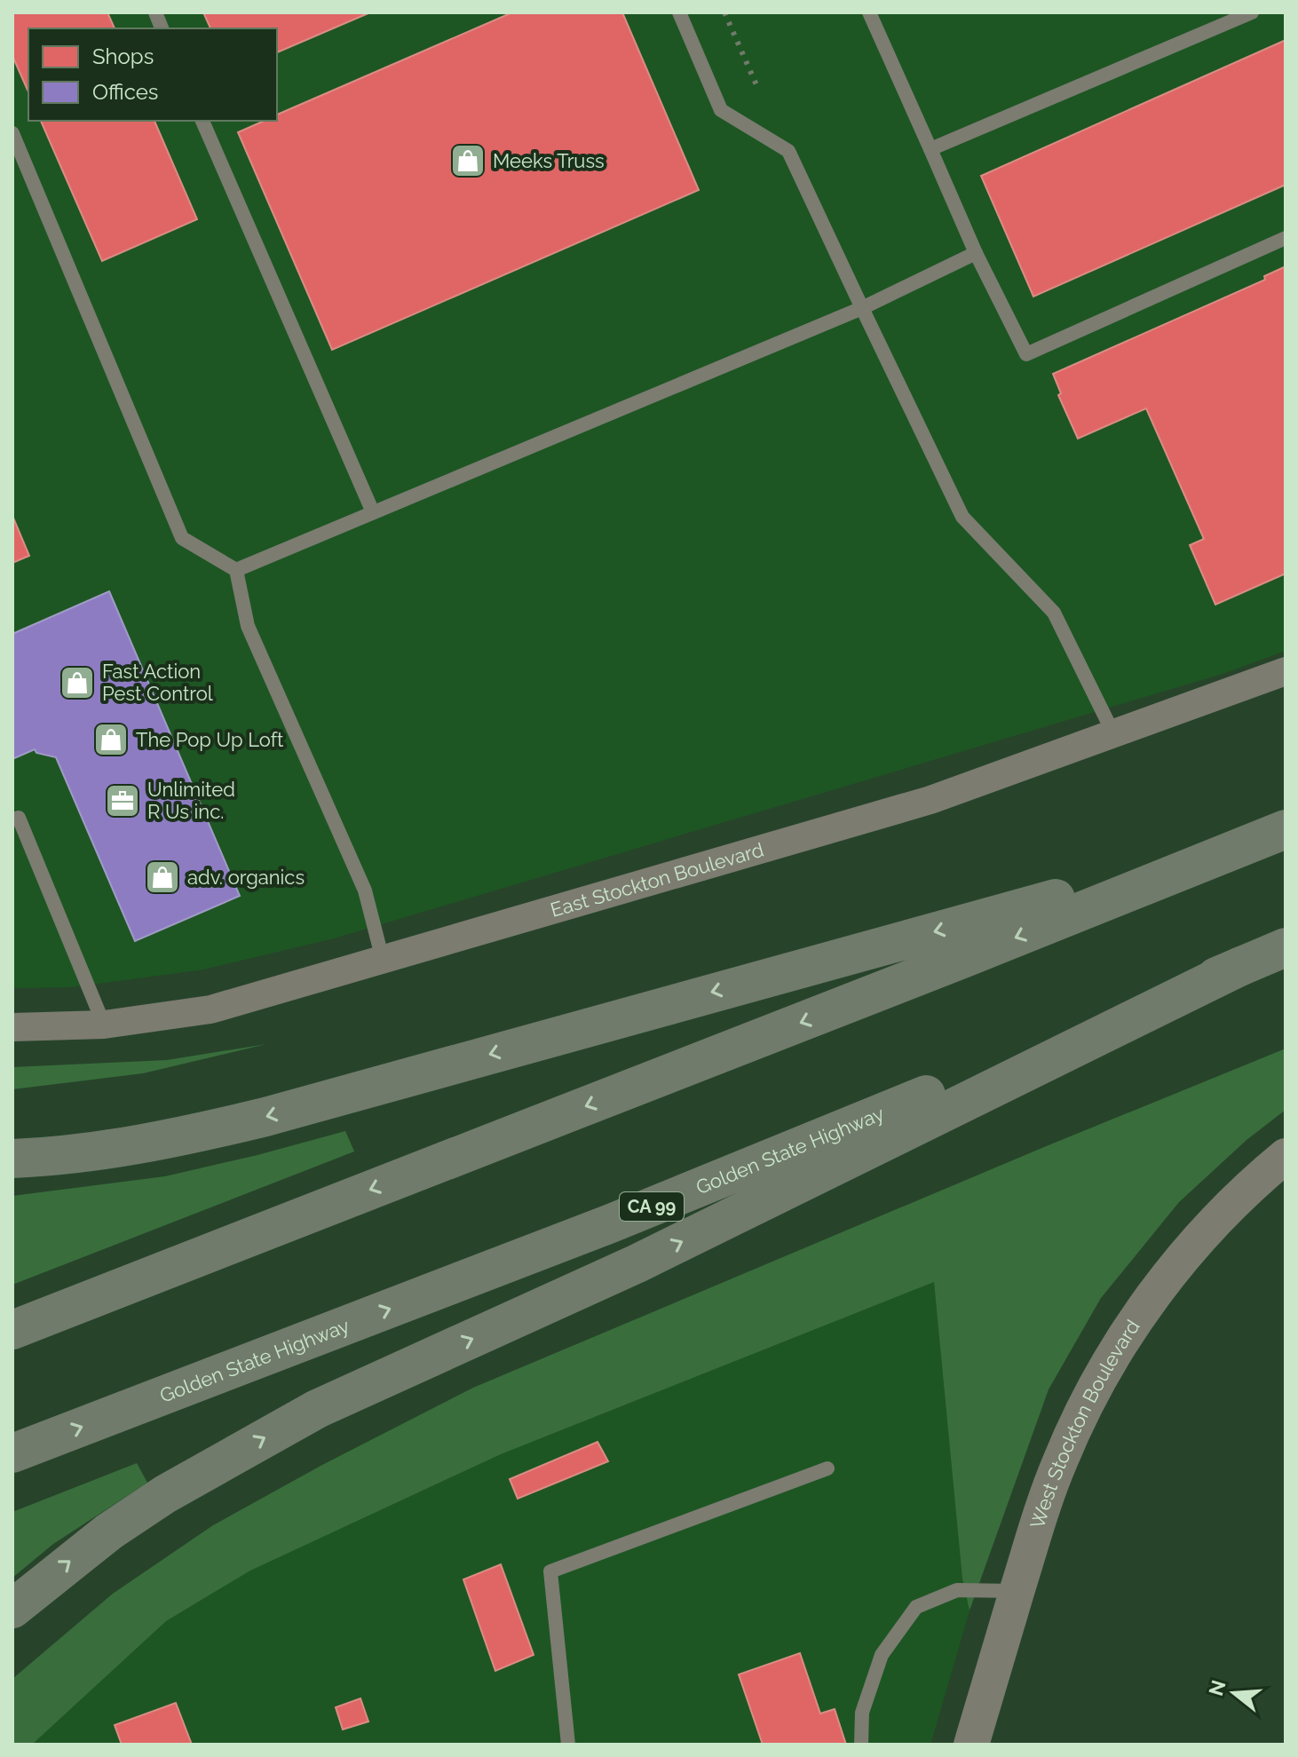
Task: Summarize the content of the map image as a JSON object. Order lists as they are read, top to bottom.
{
  "streets": {
    "highway": ["Golden State Highway", "CA 99"],
    "street": ["East Stockton Boulevard", "West Stockton Boulevard"]
  },
  "places": {
    "shop": [
      "Meeks Truss",
      "Fast Action Pest Control",
      "The Pop Up Loft",
      "adv. organics"
    ],
    "office": ["Unlimited R Us inc."]
  },
  "legend": ["Shops", "Offices"],
  "north": "left"
}
